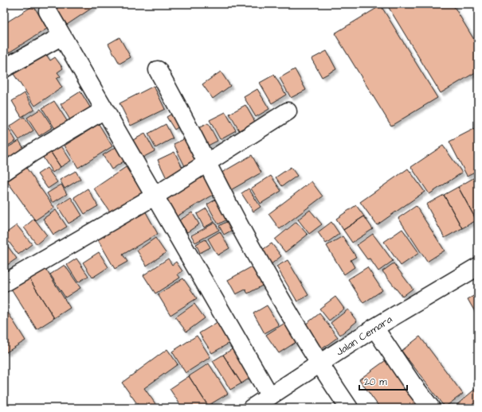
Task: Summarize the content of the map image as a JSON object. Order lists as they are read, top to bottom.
{
  "streets": {
    "street": ["Jalan Cemara"]
  },
  "scale_bar": "20 m"
}
